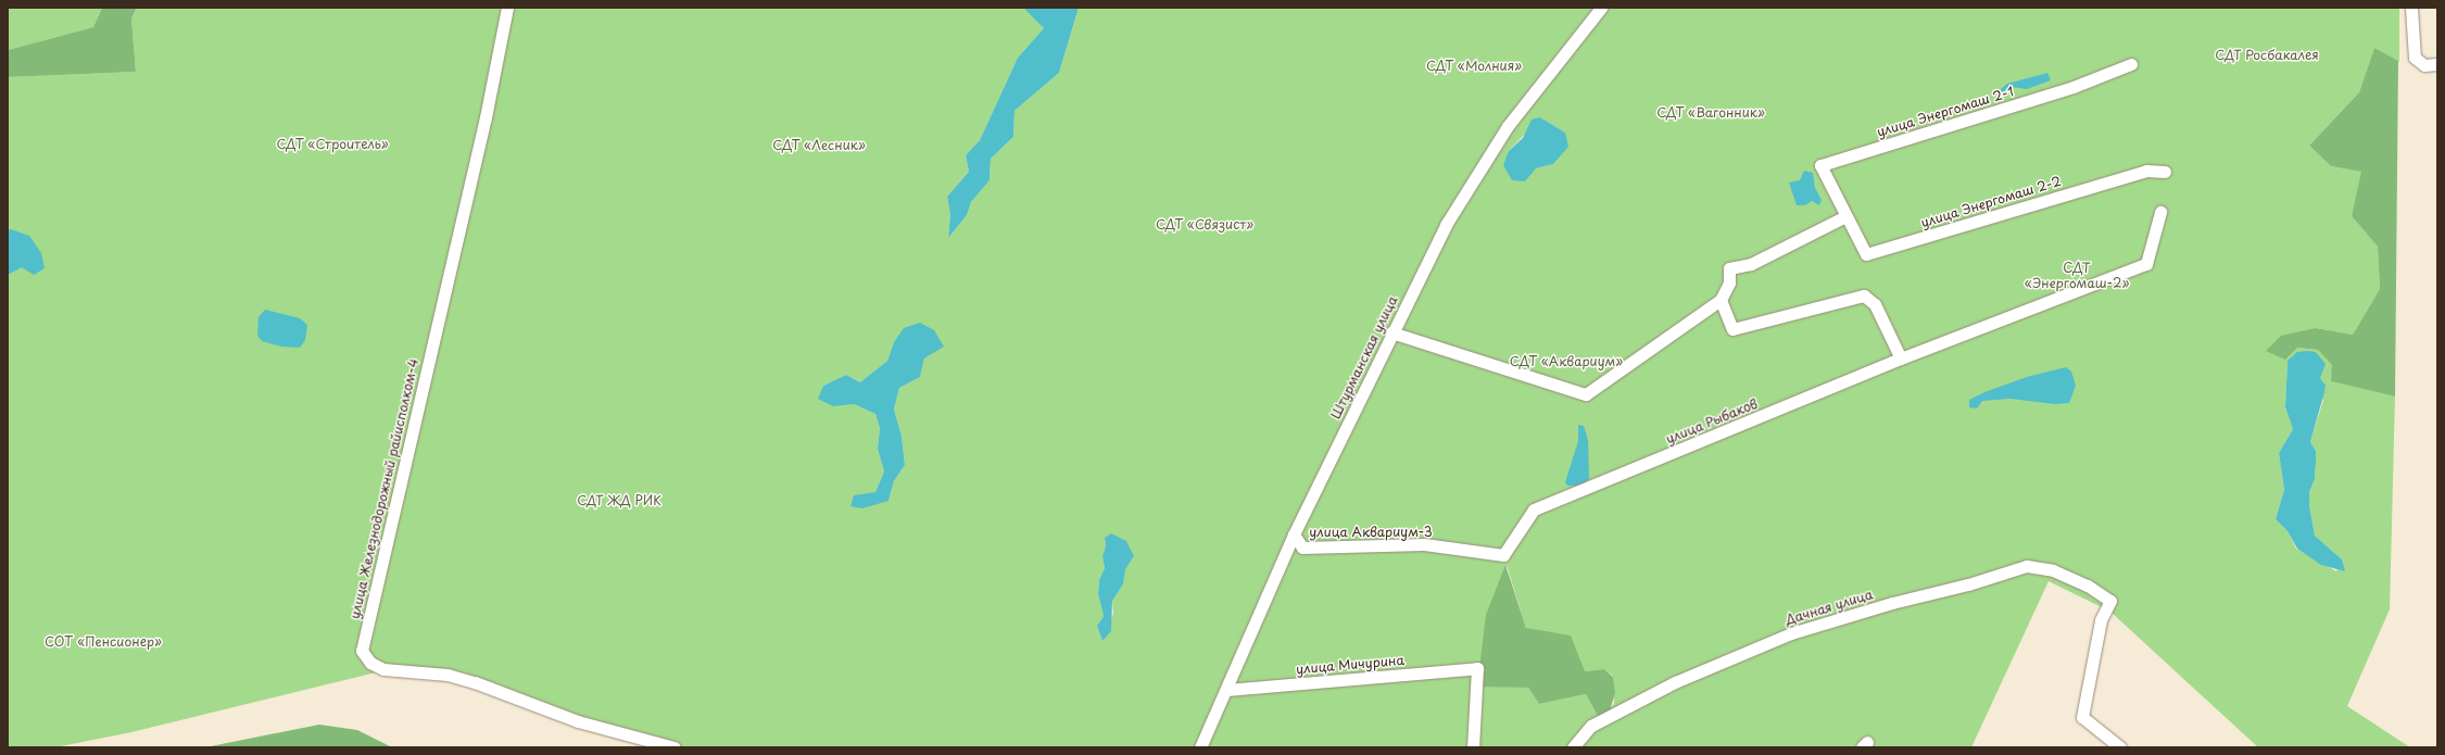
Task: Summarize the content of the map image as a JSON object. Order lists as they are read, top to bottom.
{
  "streets": {
    "street": [
      "улица Энергомаш 2-1",
      "улица Энергомаш 2-2",
      "Штурманская улица",
      "улица Рыбаков",
      "улица Железнодорожный райисполком-4",
      "улица Аквариум-3",
      "Дачная улица",
      "улица Мичурина"
    ]
  },
  "crossings": [
    ["улица Энергомаш 2-1", "улица Энергомаш 2-2"],
    ["Штурманская улица", "улица Аквариум-3"],
    ["Штурманская улица", "улица Мичурина"],
    ["улица Рыбаков", "улица Аквариум-3"]
  ],
  "parks": [
    "СДТ Росбакалея",
    "СДТ «Молния»",
    "СДТ «Вагонник»",
    "СДТ «Строитель»",
    "СДТ «Лесник»",
    "СДТ «Связист»",
    "СДТ «Энергомаш-2»",
    "СДТ «Аквариум»",
    "СДТ ЖД РИК",
    "СОТ «Пенсионер»"
  ]
}
